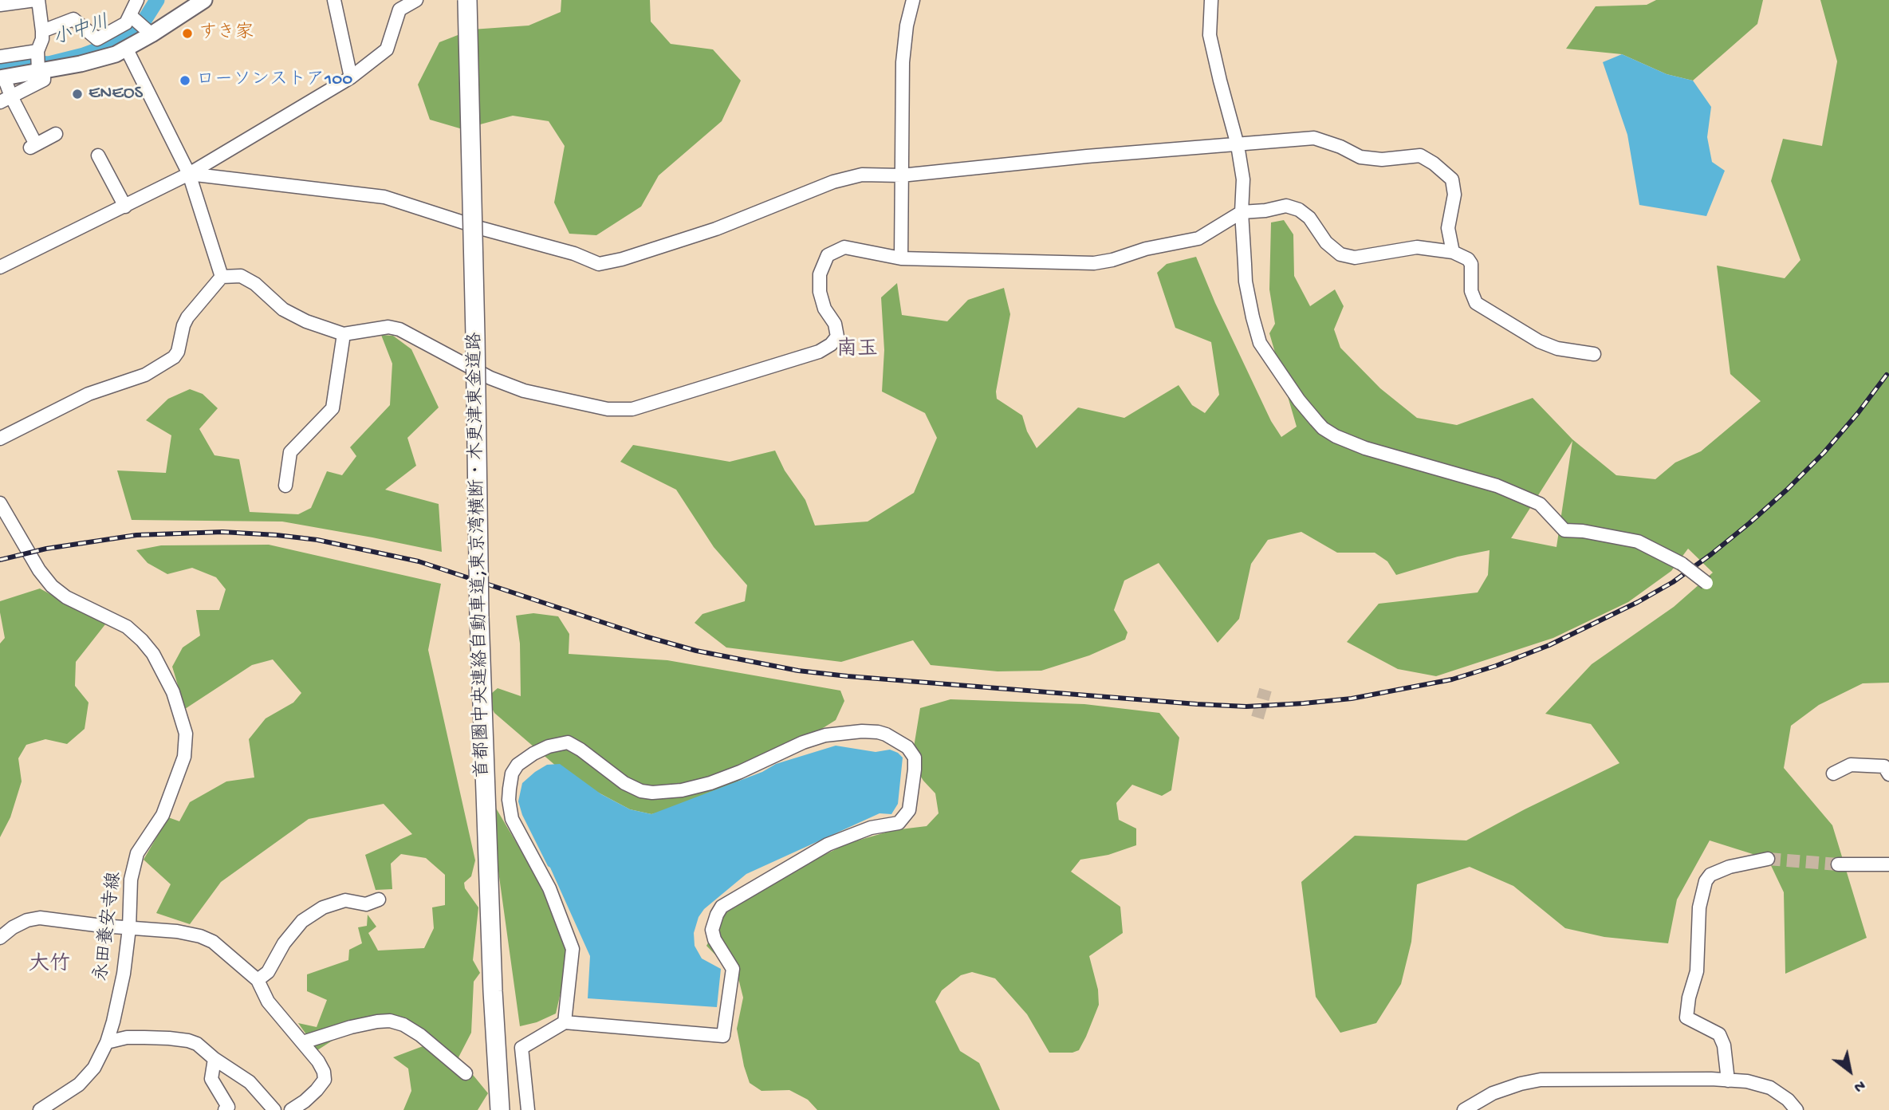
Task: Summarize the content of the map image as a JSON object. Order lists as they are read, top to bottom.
{
  "streets": {
    "highway": ["首都圏中央連絡自動車道;東京湾横断・木更津東金道路"],
    "street": ["永田養安寺線"]
  },
  "districts": ["南玉", "大竹"],
  "water": ["小中川"],
  "places": ["すき家", "ローソンストア100", "ENEOS"],
  "north": "bottom right"
}
